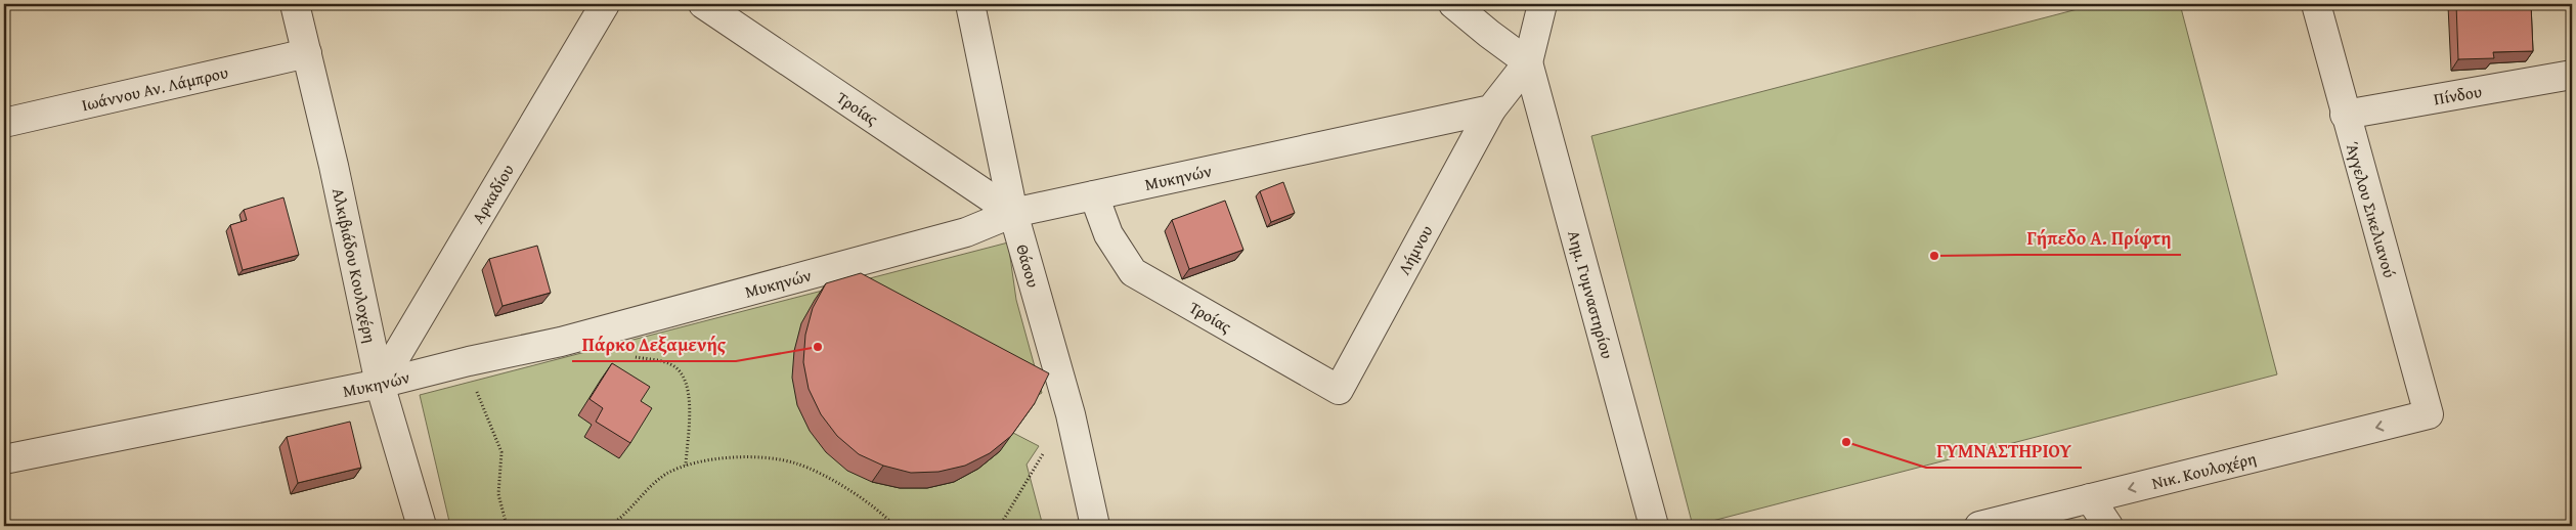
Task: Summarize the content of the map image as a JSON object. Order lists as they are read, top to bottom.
{
  "streets": {
    "street": [
      "Ιωάννου Αν. Λάμπρου",
      "Πίνδου",
      "Τροίας",
      "Μυκηνών",
      "Αρκαδίου",
      "Άγγελου Σικελιανού",
      "Λήμνου",
      "Αλκιβιάδου Κουλοχέρη",
      "Θάσου",
      "Αημ. Γυμναστηρίου",
      "Νικ. Κουλοχέρη"
    ]
  },
  "crossings": [
    ["Ιωάννου Αν. Λάμπρου", "Αλκιβιάδου Κουλοχέρη"],
    ["Πίνδου", "Άγγελου Σικελιανού"],
    ["Τροίας", "Μυκηνών"],
    ["Τροίας", "Λήμνου"],
    ["Τροίας", "Θάσου"],
    ["Μυκηνών", "Αρκαδίου"],
    ["Μυκηνών", "Λήμνου"],
    ["Μυκηνών", "Αλκιβιάδου Κουλοχέρη"],
    ["Μυκηνών", "Θάσου"],
    ["Αρκαδίου", "Αλκιβιάδου Κουλοχέρη"],
    ["Άγγελου Σικελιανού", "Νικ. Κουλοχέρη"]
  ],
  "one_way": ["Νικ. Κουλοχέρη"],
  "places": ["Γήπεδο Α. Πρίφτη", "Πάρκο Δεξαμενής", "ΓΥΜΝΑΣΤΗΡΙΟΥ"]
}
